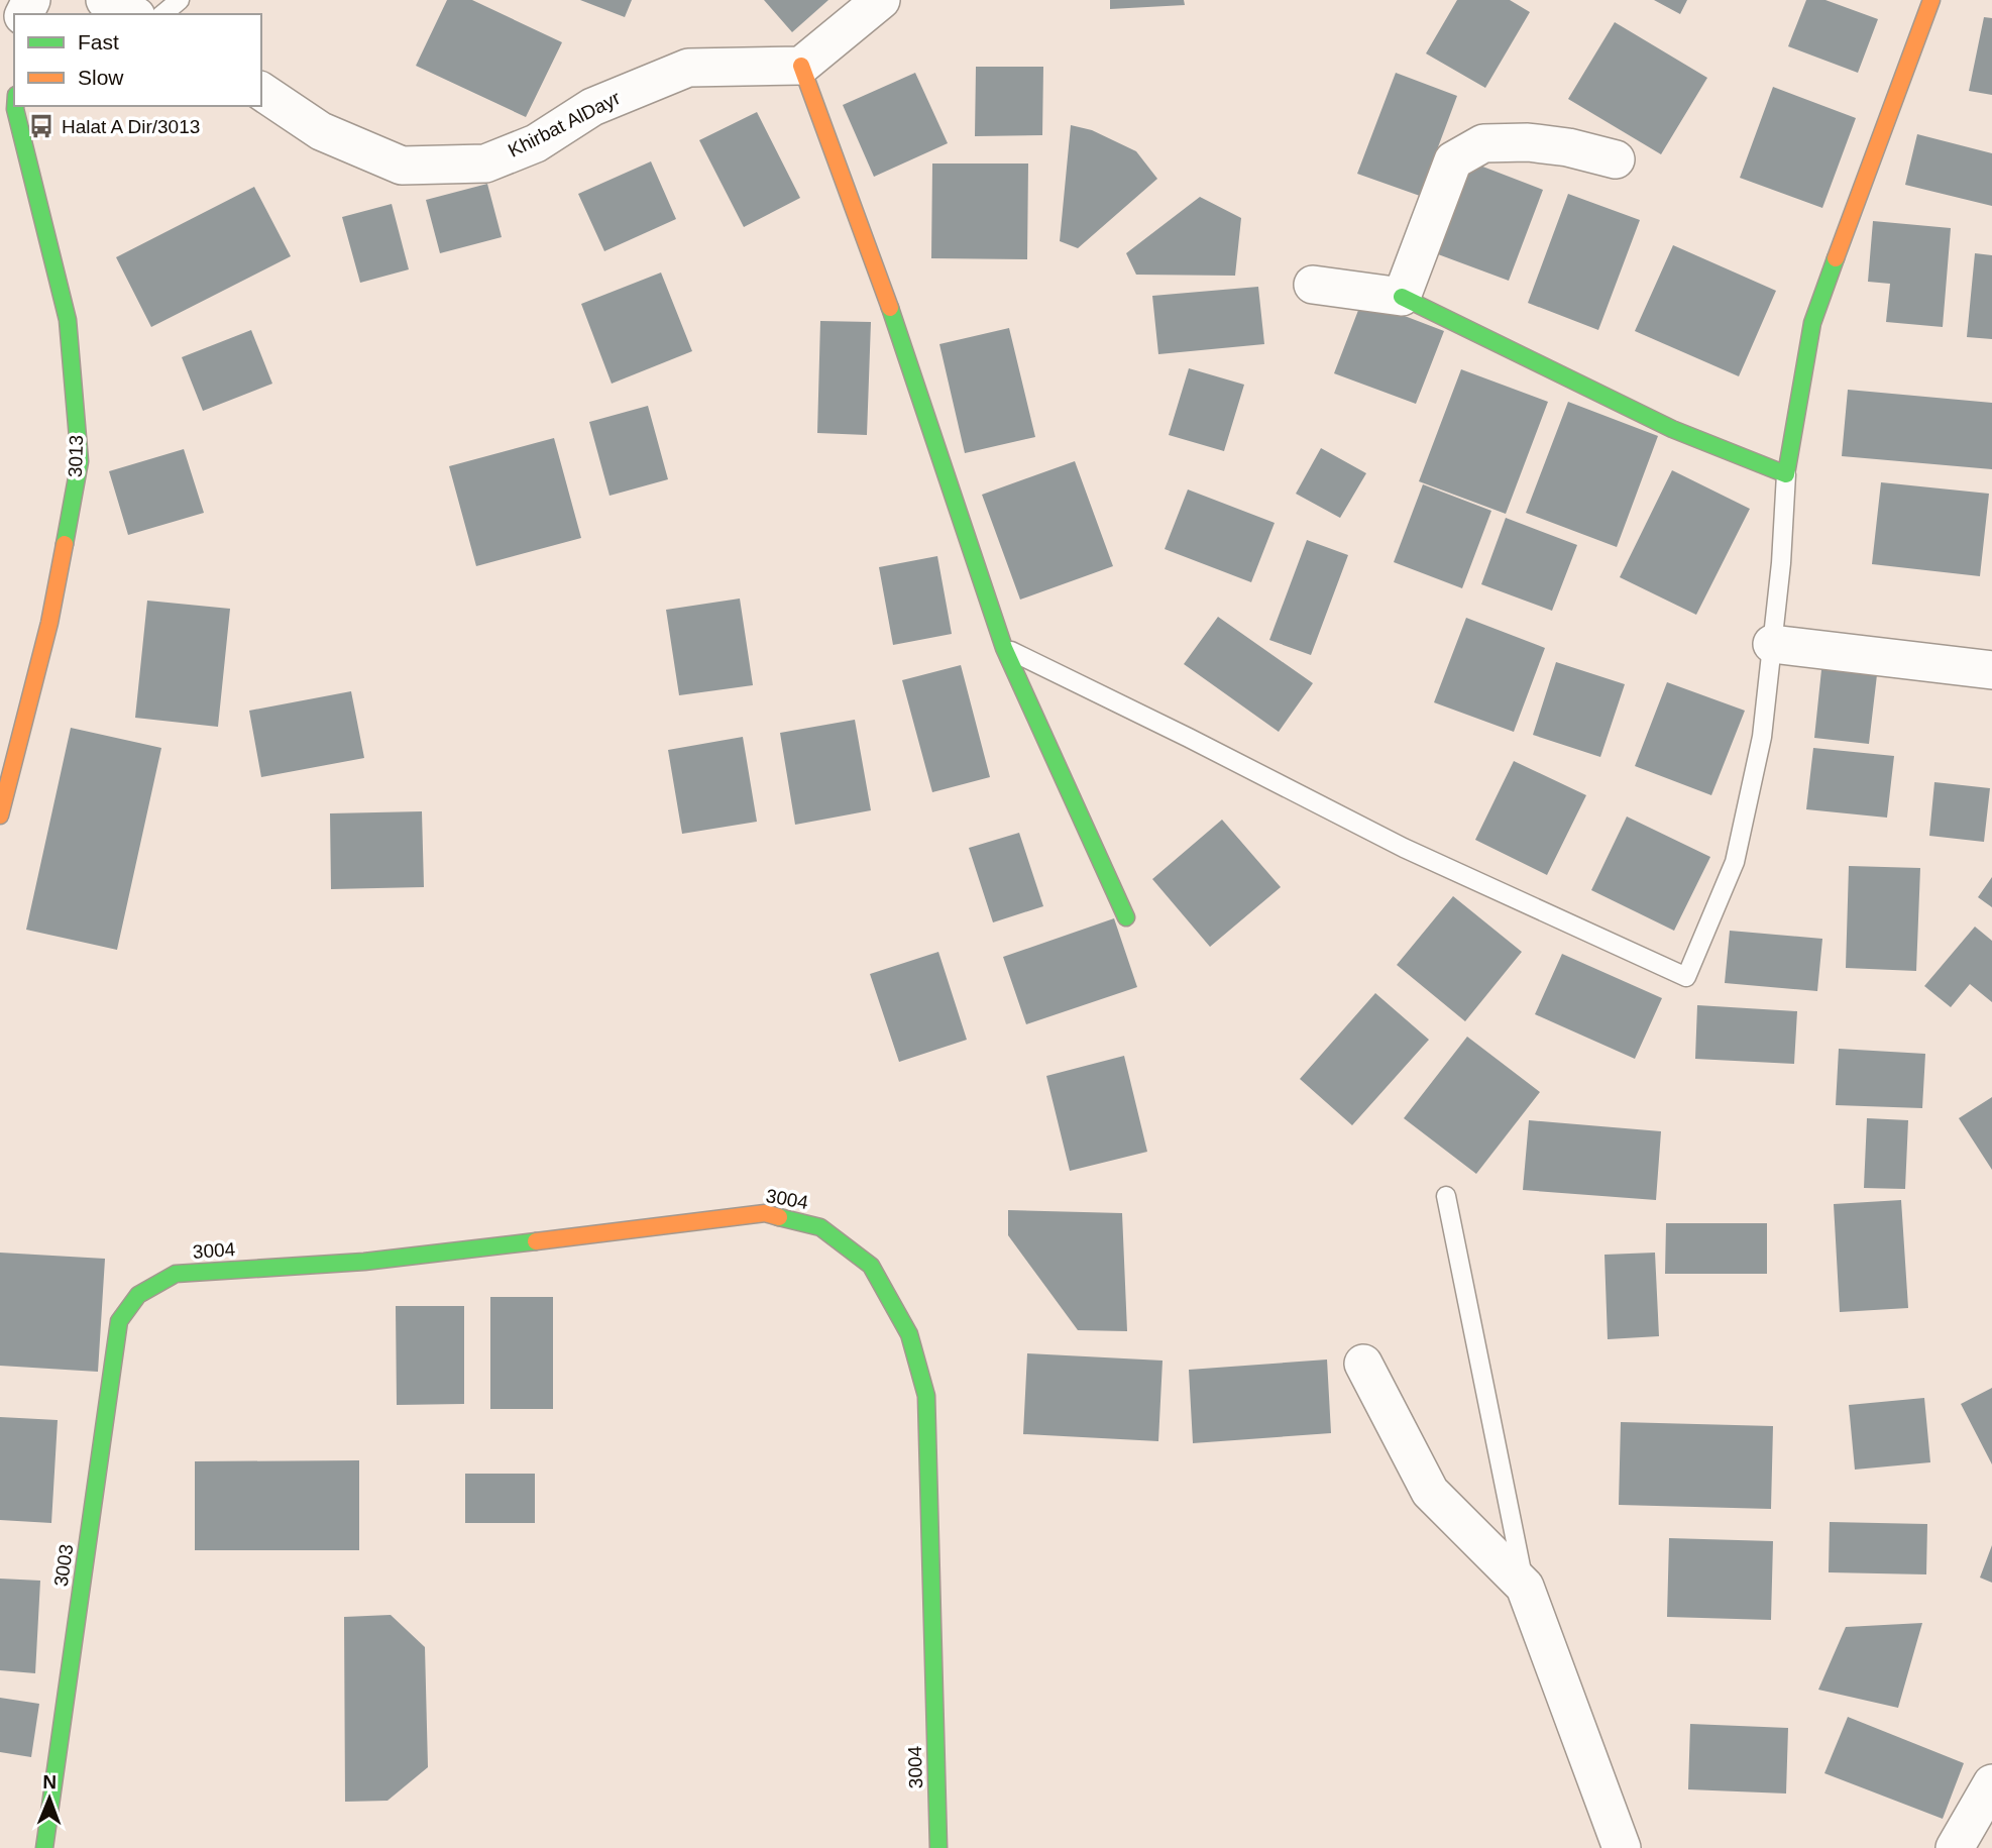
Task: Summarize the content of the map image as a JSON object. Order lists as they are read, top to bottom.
{
  "streets": {
    "street": [
      "Khirbat AlDayr",
      "3013",
      "3004",
      "3003"
    ]
  },
  "crossings": [
    ["3004", "3003"]
  ],
  "places": {
    "bus stop": ["Halat A Dir/3013"]
  },
  "legend": ["Fast", "Slow"],
  "north": "top"
}
